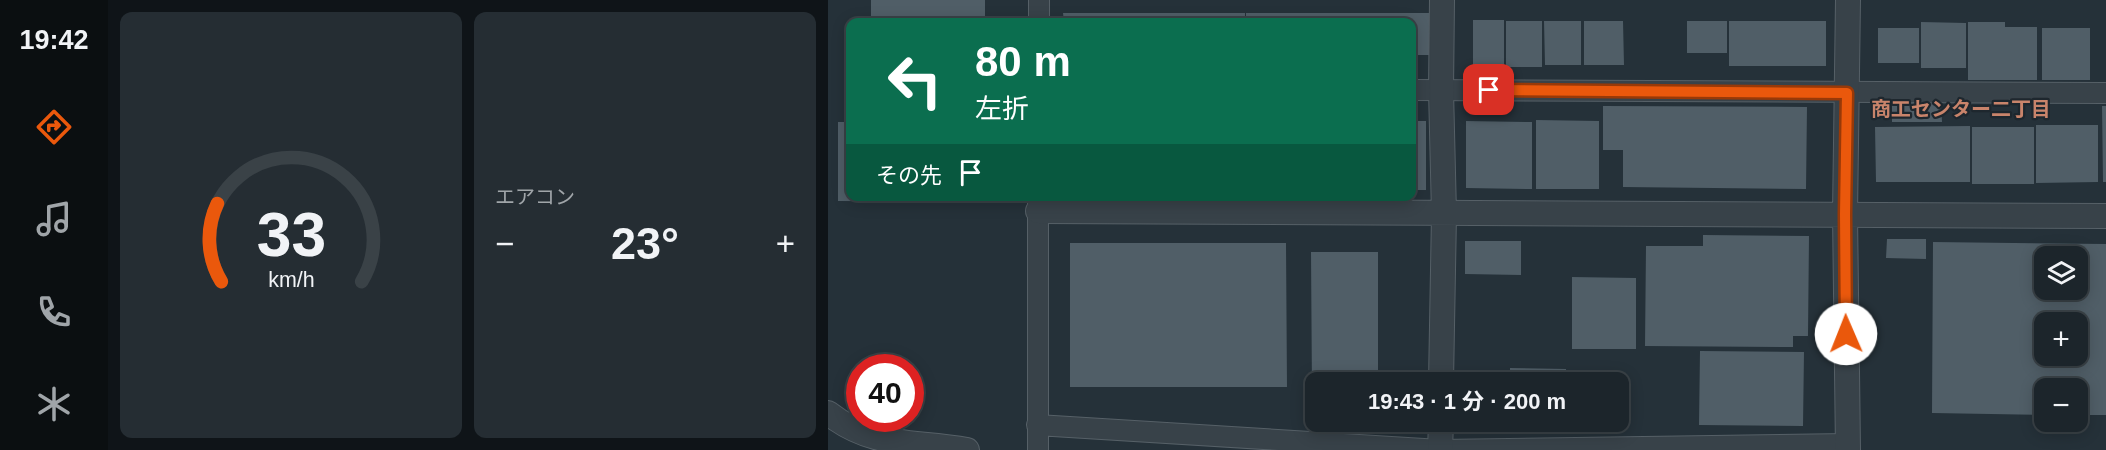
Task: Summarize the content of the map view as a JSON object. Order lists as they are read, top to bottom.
{
  "districts": ["商工センター二丁目"],
  "page": {
    "tabs": "19:42",
    "tile": "エアコン",
    "turn": ["80 m", "左折"],
    "then": "その先",
    "heat": ["−", "23°", "+"],
    "map_buttons": ["+", "−"],
    "limit": "40",
    "trip": "19:43 · 1 分 · 200 m",
    "gauge": ["33", "km/h"]
  }
}
